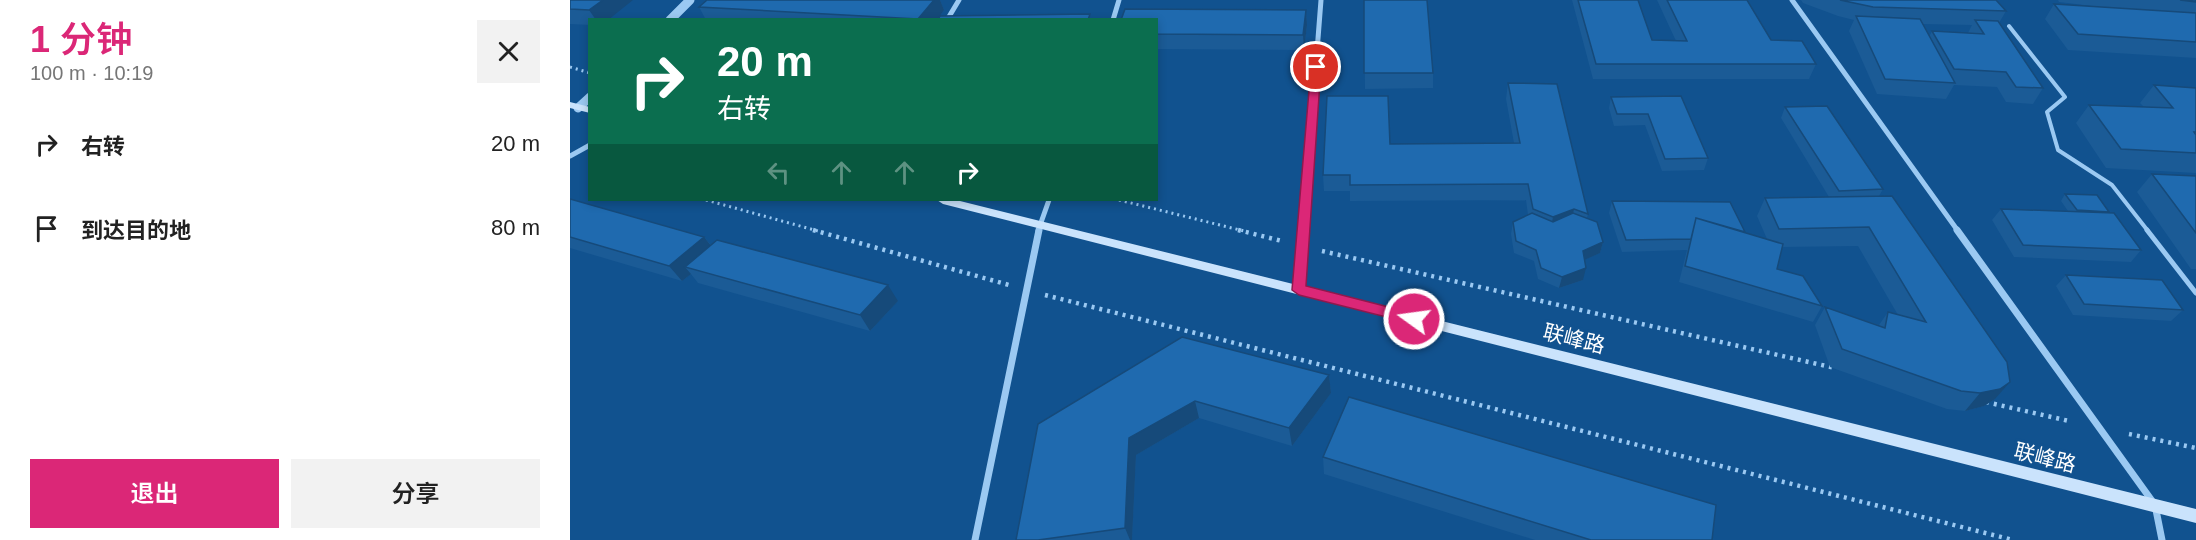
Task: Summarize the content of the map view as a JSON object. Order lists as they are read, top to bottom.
{
  "streets": {
    "main road": ["联峰路"]
  },
  "page": {
    "heading": ["1 分钟", "100 m · 10:19"],
    "turn": ["20 m", "右转"],
    "list": [
      {
        "name": "右转",
        "value": "20 m"
      },
      {
        "name": "到达目的地",
        "value": "80 m"
      }
    ],
    "buttons": ["退出", "分享"]
  }
}
